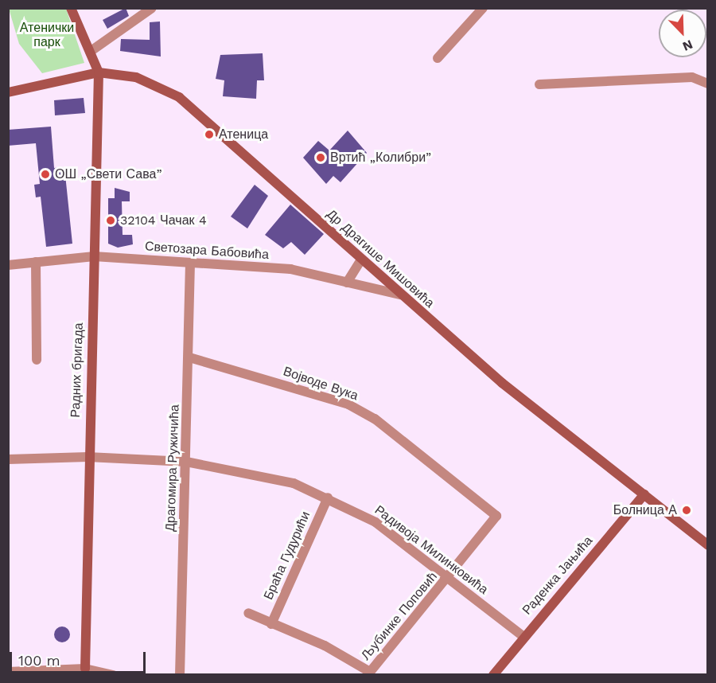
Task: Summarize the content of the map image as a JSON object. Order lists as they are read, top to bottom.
{
  "streets": {
    "street": [
      "Светозара Бабовића",
      "Др Драгише Мишовића",
      "Радних бригада",
      "Војводе Вука",
      "Драгомира Ружичића",
      "Радивоја Милинковића",
      "Браћа Гудурићи",
      "Раденка Јањића",
      "Љубинке Поповић"
    ]
  },
  "crossings": [
    ["Светозара Бабовића", "Др Драгише Мишовића"],
    ["Светозара Бабовића", "Радних бригада"],
    ["Светозара Бабовића", "Драгомира Ружичића"],
    ["Др Драгише Мишовића", "Радних бригада"],
    ["Др Драгише Мишовића", "Раденка Јањића"],
    ["Радних бригада", "Радивоја Милинковића"],
    ["Војводе Вука", "Драгомира Ружичића"],
    ["Војводе Вука", "Љубинке Поповић"],
    ["Драгомира Ружичића", "Радивоја Милинковића"],
    ["Радивоја Милинковића", "Браћа Гудурићи"],
    ["Радивоја Милинковића", "Раденка Јањића"],
    ["Радивоја Милинковића", "Љубинке Поповић"],
    ["Браћа Гудурићи", "Љубинке Поповић"]
  ],
  "parks": ["Атенички парк"],
  "places": [
    "Атеница",
    "Вртић „Колибри”",
    "ОШ „Свети Сава”",
    "32104 Чачак 4",
    "Болница А"
  ],
  "scale_bar": "100 m",
  "north": "bottom right"
}
